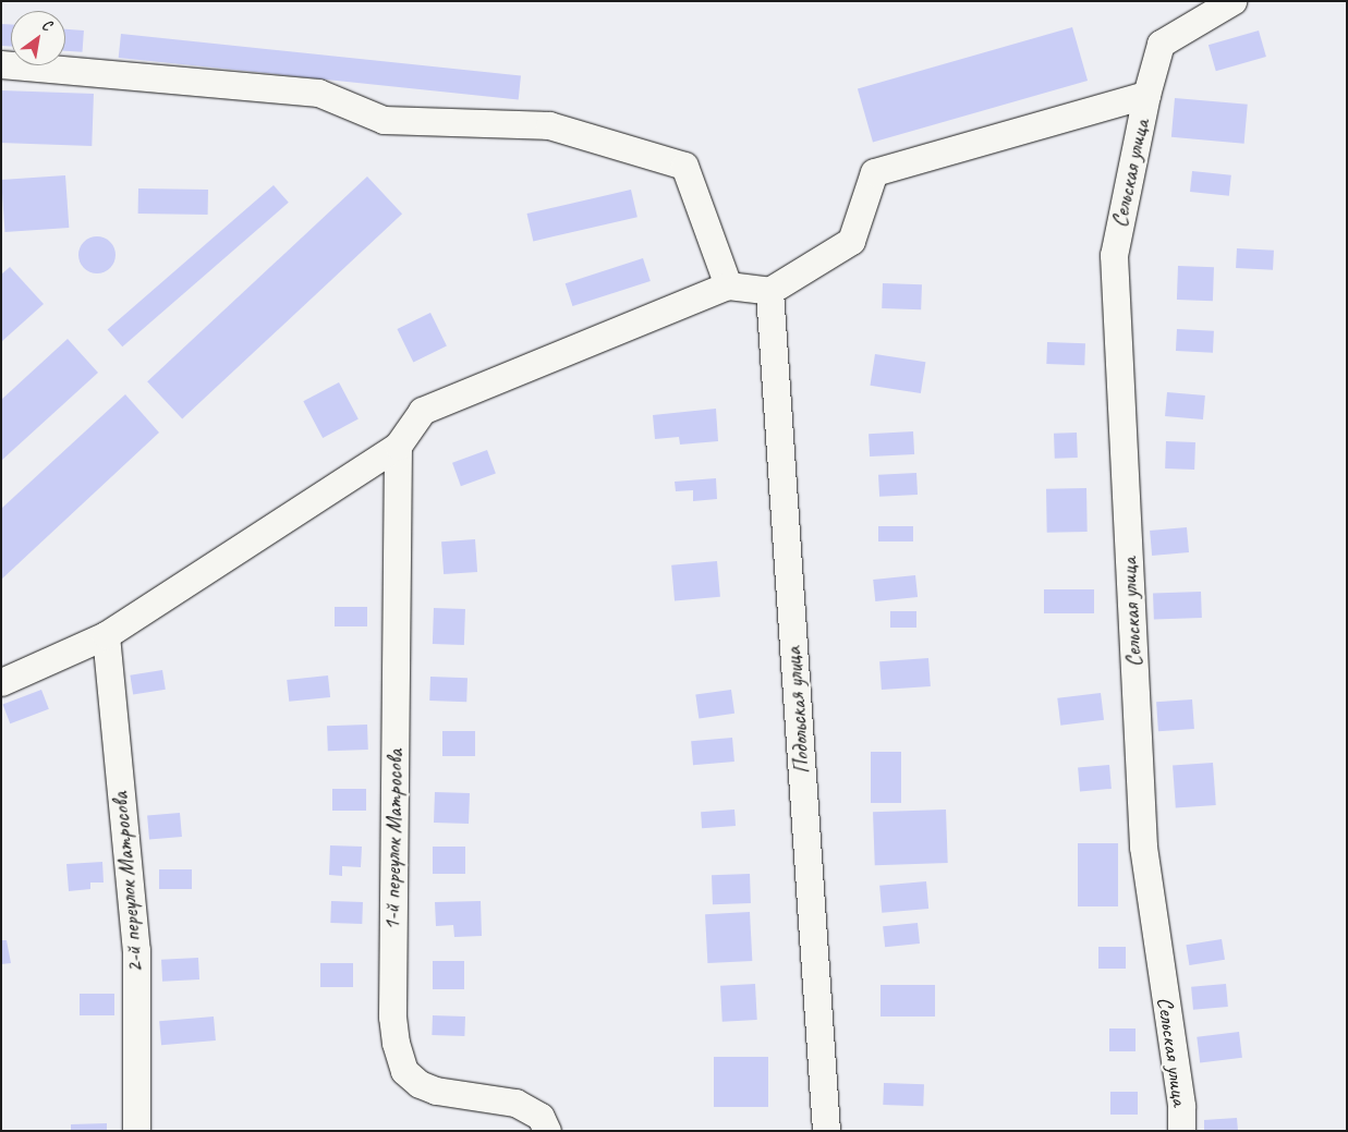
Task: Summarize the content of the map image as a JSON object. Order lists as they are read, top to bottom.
{
  "streets": {
    "street": [
      "Сельская улица",
      "Подольская улица",
      "1-й переулок Матросова",
      "2-й переулок Матросова"
    ]
  },
  "north": "top right"
}
